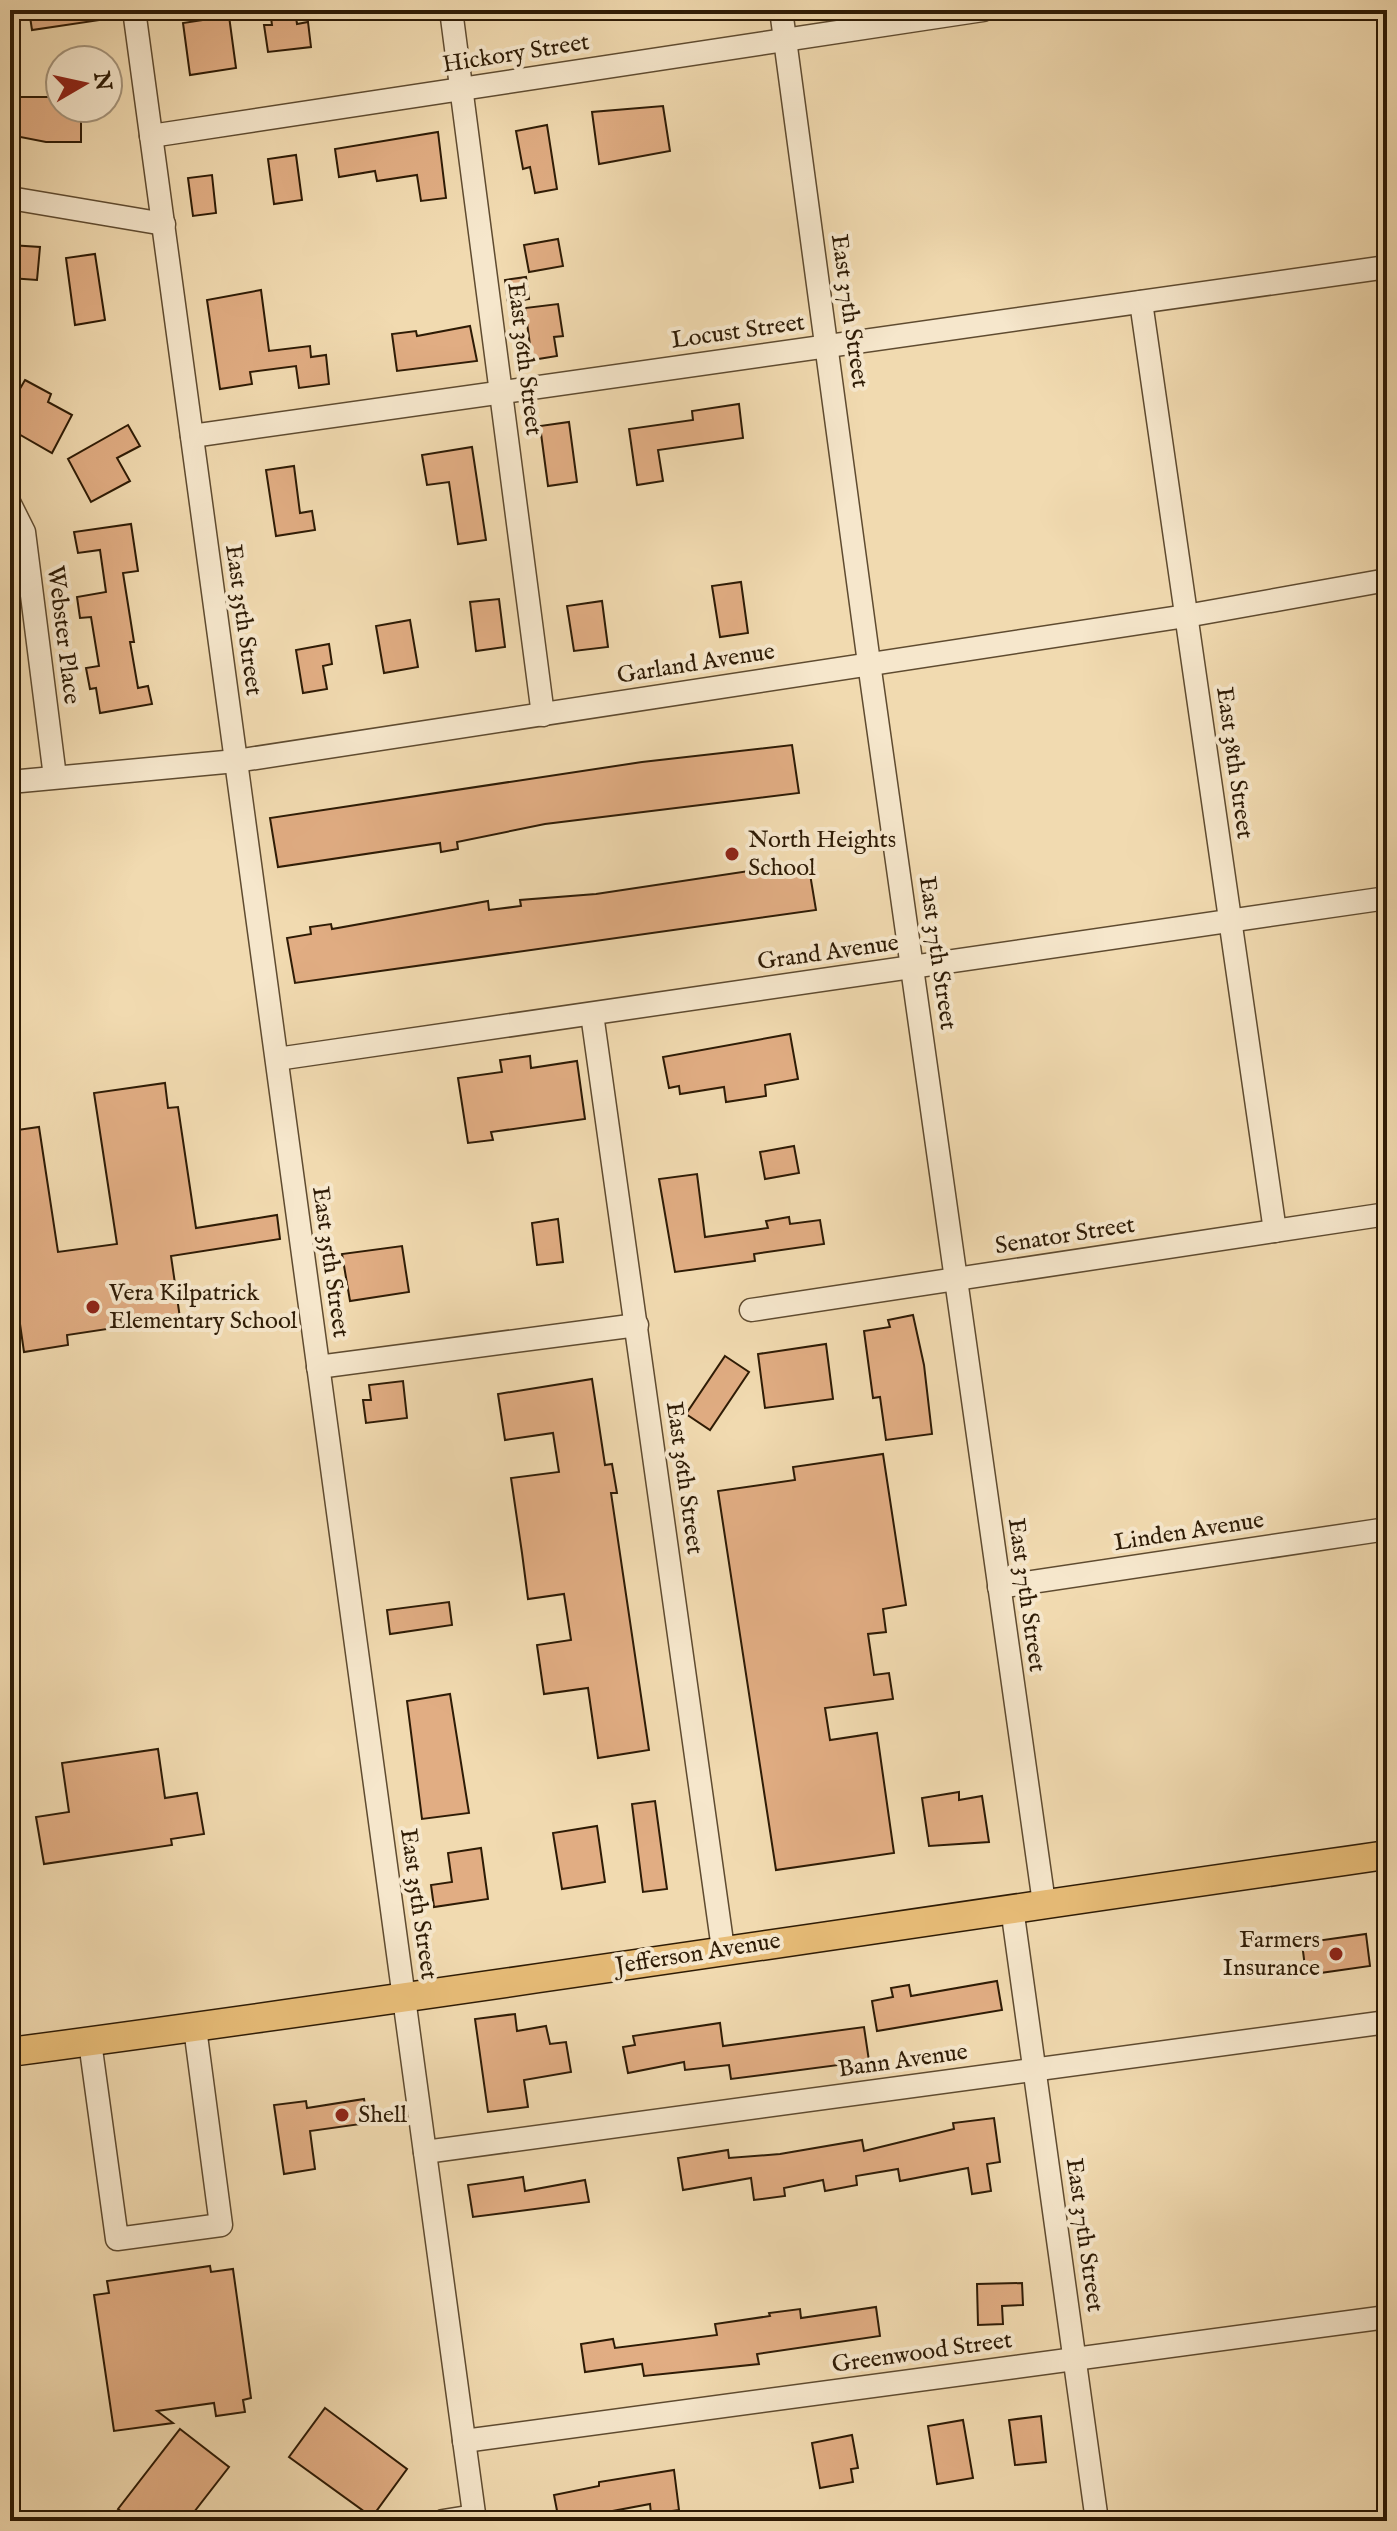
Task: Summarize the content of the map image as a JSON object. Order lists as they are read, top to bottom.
{
  "streets": {
    "main road": ["Jefferson Avenue"],
    "street": [
      "Hickory Street",
      "East 37th Street",
      "Locust Street",
      "East 36th Street",
      "East 35th Street",
      "Webster Place",
      "Garland Avenue",
      "East 38th Street",
      "Grand Avenue",
      "Senator Street",
      "Linden Avenue",
      "Bann Avenue",
      "Greenwood Street"
    ]
  },
  "crossings": [
    ["Hickory Street", "East 37th Street"],
    ["Hickory Street", "East 36th Street"],
    ["Hickory Street", "East 35th Street"],
    ["East 37th Street", "Locust Street"],
    ["East 37th Street", "Garland Avenue"],
    ["East 37th Street", "Grand Avenue"],
    ["East 37th Street", "Senator Street"],
    ["East 37th Street", "Linden Avenue"],
    ["East 37th Street", "Jefferson Avenue"],
    ["East 37th Street", "Bann Avenue"],
    ["East 37th Street", "Greenwood Street"],
    ["Locust Street", "East 36th Street"],
    ["Locust Street", "East 35th Street"],
    ["Locust Street", "East 38th Street"],
    ["East 36th Street", "Garland Avenue"],
    ["East 36th Street", "Grand Avenue"],
    ["East 36th Street", "Jefferson Avenue"],
    ["East 35th Street", "Garland Avenue"],
    ["East 35th Street", "Grand Avenue"],
    ["East 35th Street", "Jefferson Avenue"],
    ["East 35th Street", "Bann Avenue"],
    ["East 35th Street", "Greenwood Street"],
    ["Webster Place", "Garland Avenue"],
    ["Garland Avenue", "East 38th Street"],
    ["East 38th Street", "Grand Avenue"],
    ["East 38th Street", "Senator Street"]
  ],
  "places": [
    "North Heights School",
    "Vera Kilpatrick Elementary School",
    "Farmers Insurance",
    "Shell"
  ],
  "north": "right"
}
